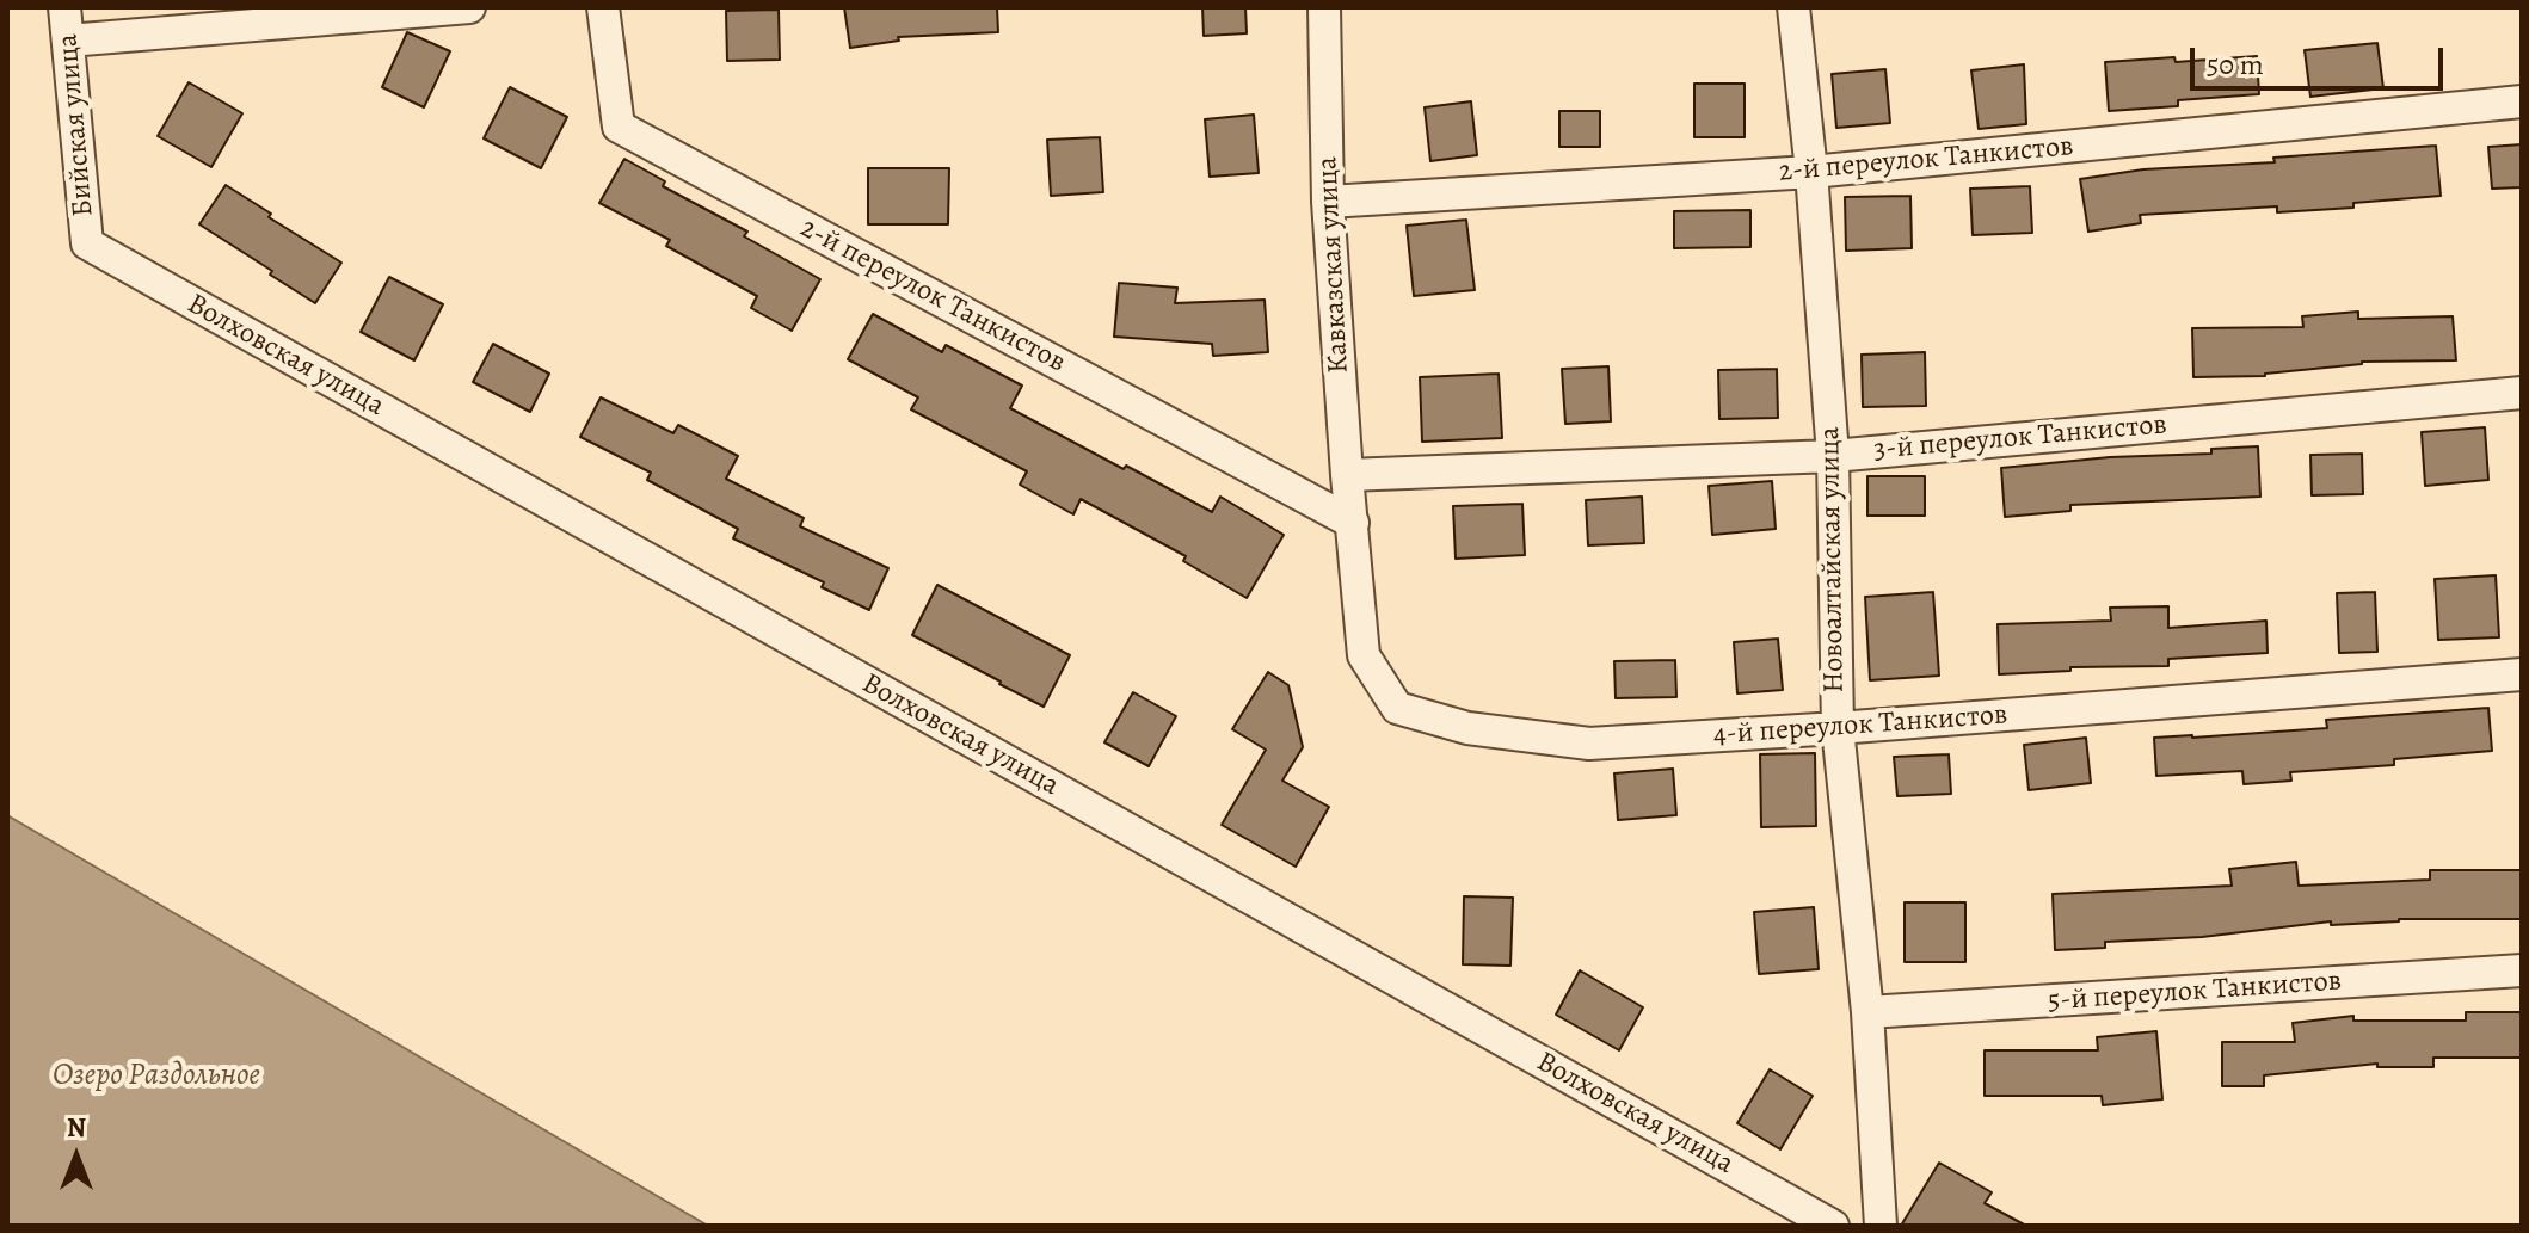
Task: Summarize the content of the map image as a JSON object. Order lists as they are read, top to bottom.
{
  "streets": {
    "street": [
      "Бийская улица",
      "2-й переулок Танкистов",
      "Кавказская улица",
      "Волховская улица",
      "3-й переулок Танкистов",
      "Новоалтайская улица",
      "4-й переулок Танкистов",
      "5-й переулок Танкистов"
    ]
  },
  "crossings": [
    ["Бийская улица", "Волховская улица"],
    ["2-й переулок Танкистов", "Кавказская улица"],
    ["2-й переулок Танкистов", "Новоалтайская улица"],
    ["2-й переулок Танкистов", "4-й переулок Танкистов"],
    ["Кавказская улица", "3-й переулок Танкистов"],
    ["Кавказская улица", "4-й переулок Танкистов"],
    ["3-й переулок Танкистов", "Новоалтайская улица"],
    ["Новоалтайская улица", "4-й переулок Танкистов"],
    ["Новоалтайская улица", "5-й переулок Танкистов"]
  ],
  "water": ["Озеро Раздольное"],
  "scale_bar": "50 m",
  "north": "top"
}
